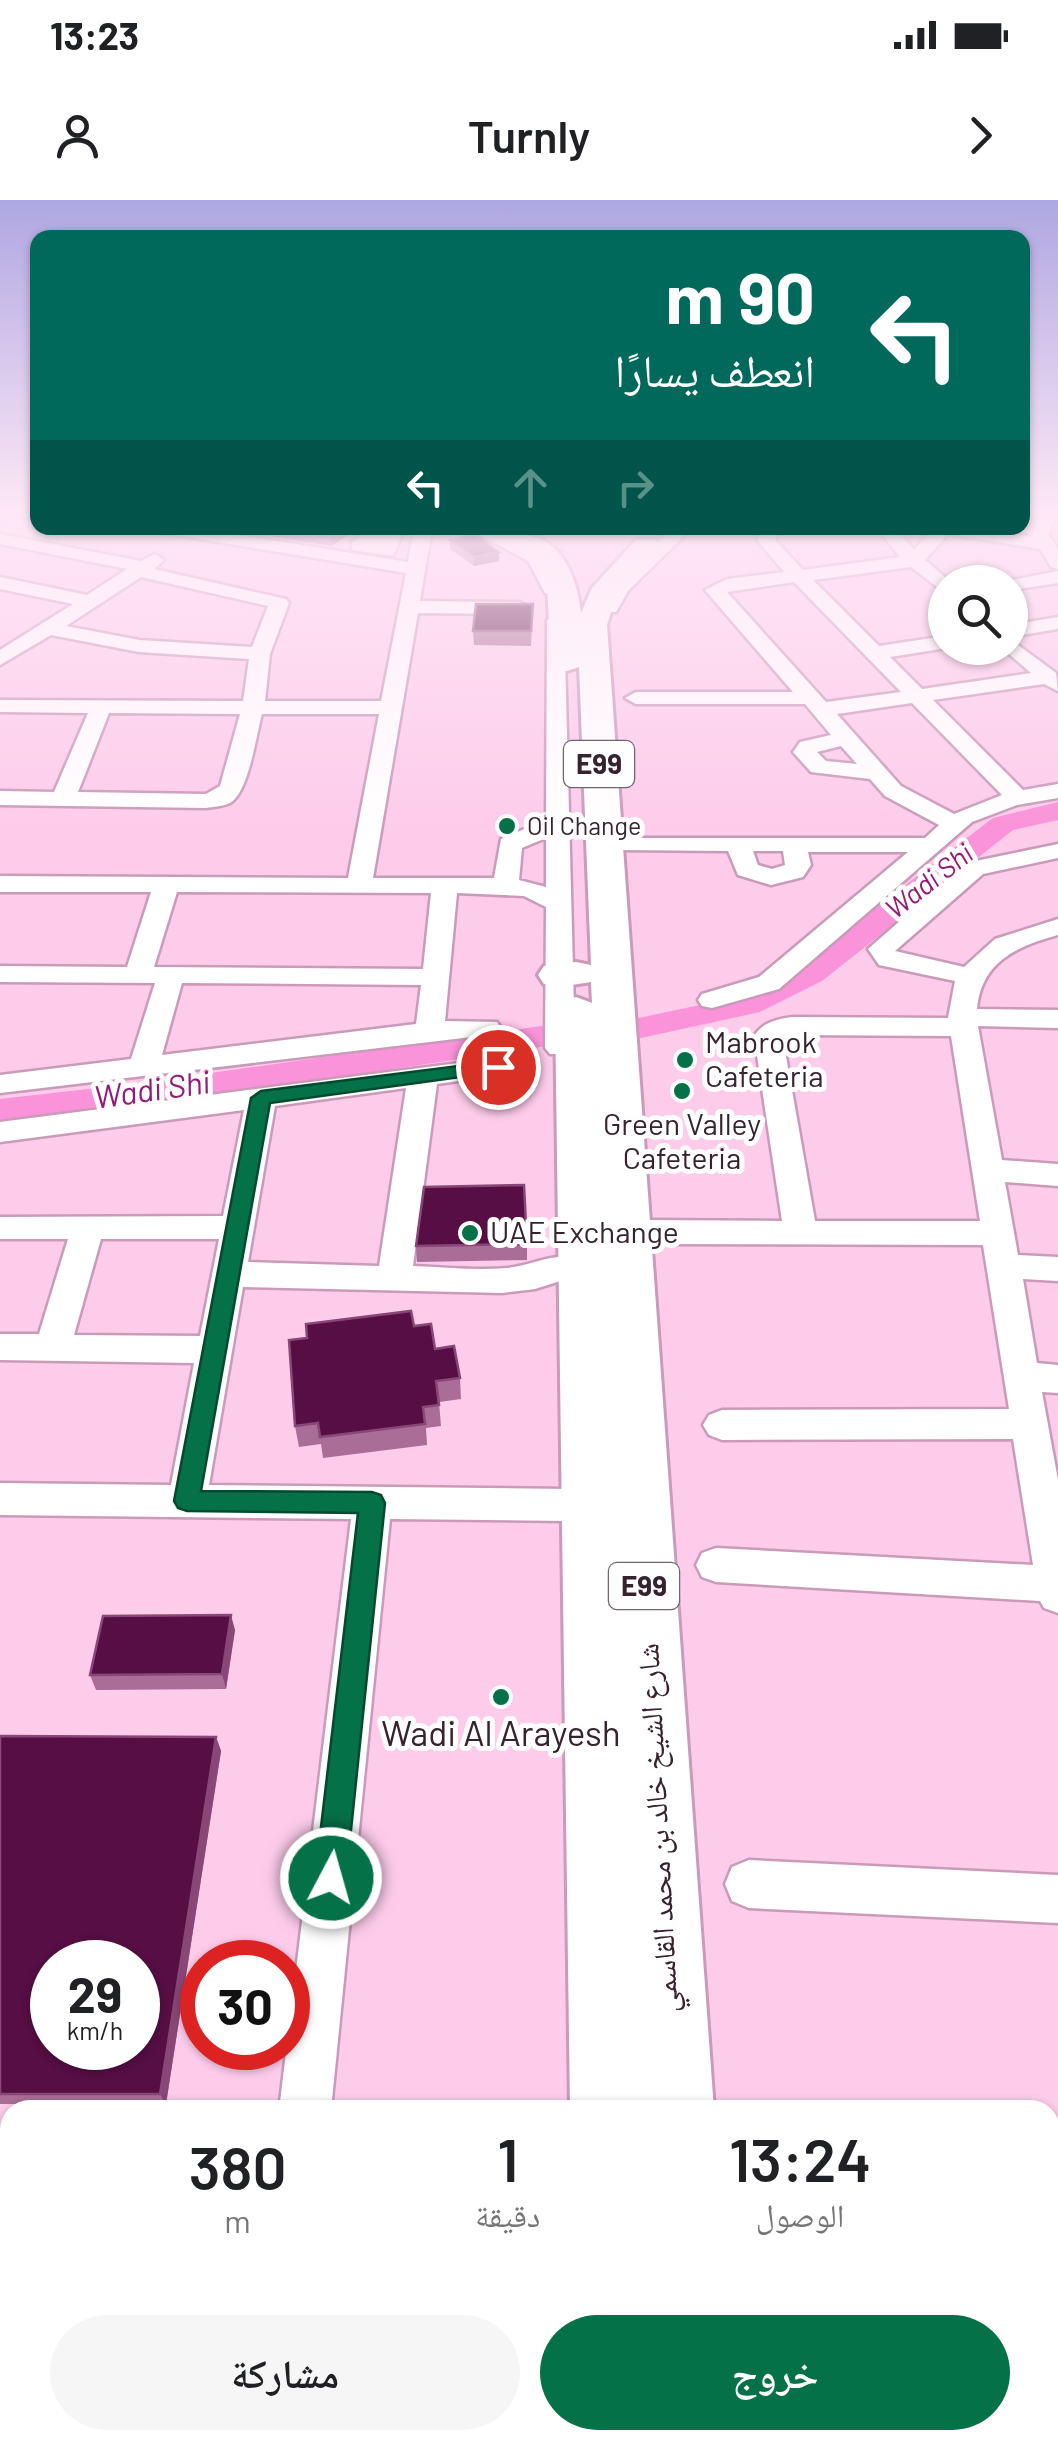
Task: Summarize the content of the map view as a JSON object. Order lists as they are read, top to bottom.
{
  "streets": {
    "highway": ["E99", "شارع الشيخ خالد بن محمد القاسمي"]
  },
  "water": ["Wadi Shi"],
  "places": [
    "Oil Change",
    "Mabrook Cafeteria",
    "Green Valley Cafeteria",
    "UAE Exchange",
    "Wadi Al Arayesh"
  ],
  "page": {
    "status": "13:23",
    "header": "Turnly",
    "turn": ["90 m", "انعطف يسارًا"],
    "speed": "29 km/h",
    "limit": "30",
    "eta": [
      "13:24",
      "الوصول",
      "1",
      "دقيقة",
      "380",
      "m"
    ],
    "buttons": ["خروج", "مشاركة"]
  }
}
